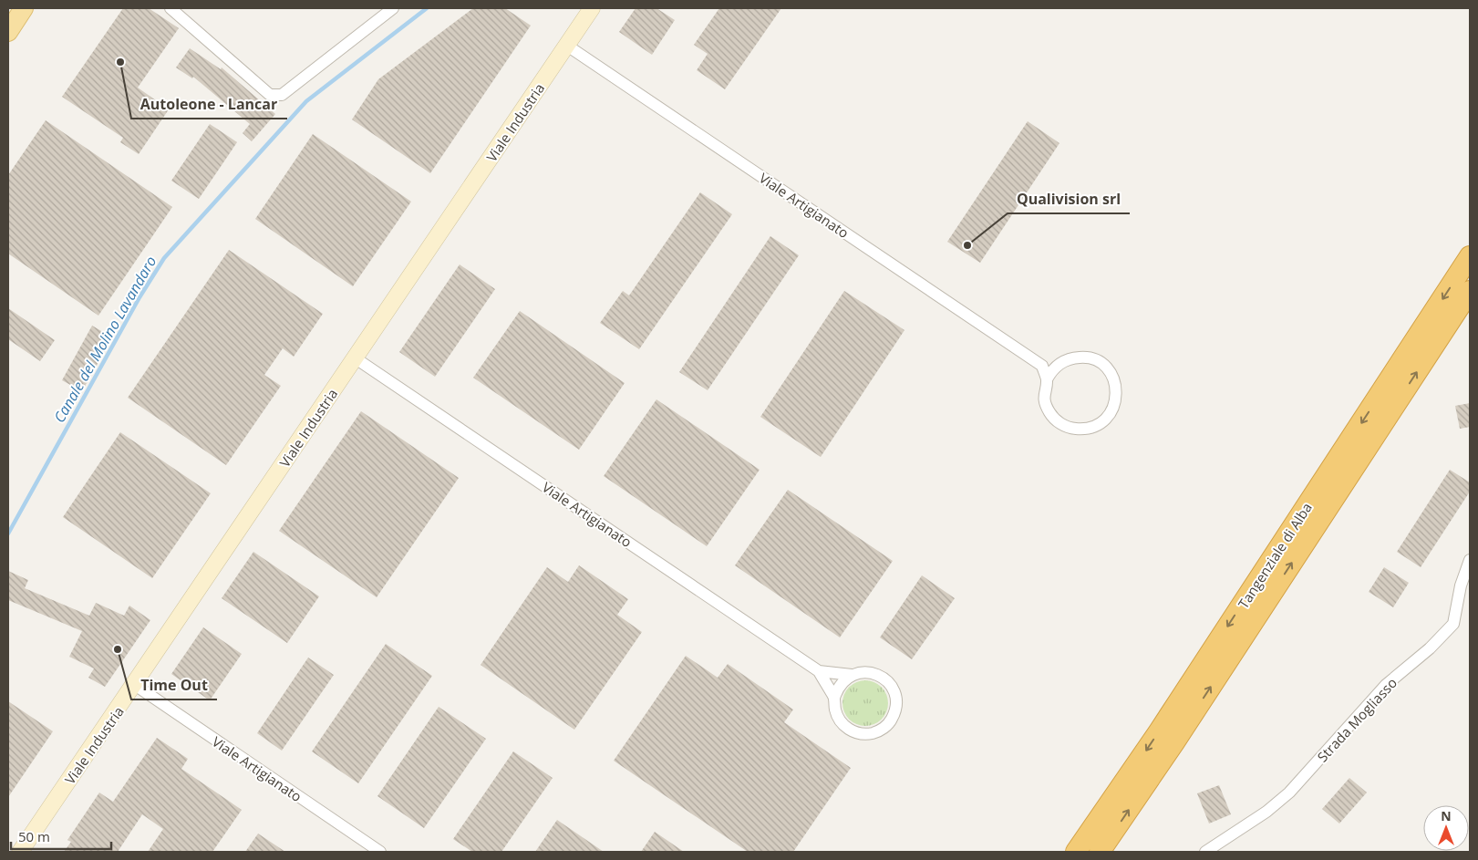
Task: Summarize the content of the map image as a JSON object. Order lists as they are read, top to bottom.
{
  "streets": {
    "highway": ["Tangenziale di Alba"],
    "street": ["Viale Industria", "Viale Artigianato", "Strada Mogliasso"]
  },
  "crossings": [
    ["Viale Industria", "Viale Artigianato"]
  ],
  "water": ["Canale del Molino Lavandaro"],
  "places": ["Autoleone - Lancar", "Qualivision srl", "Time Out"],
  "scale_bar": "50 m",
  "north": "top"
}
